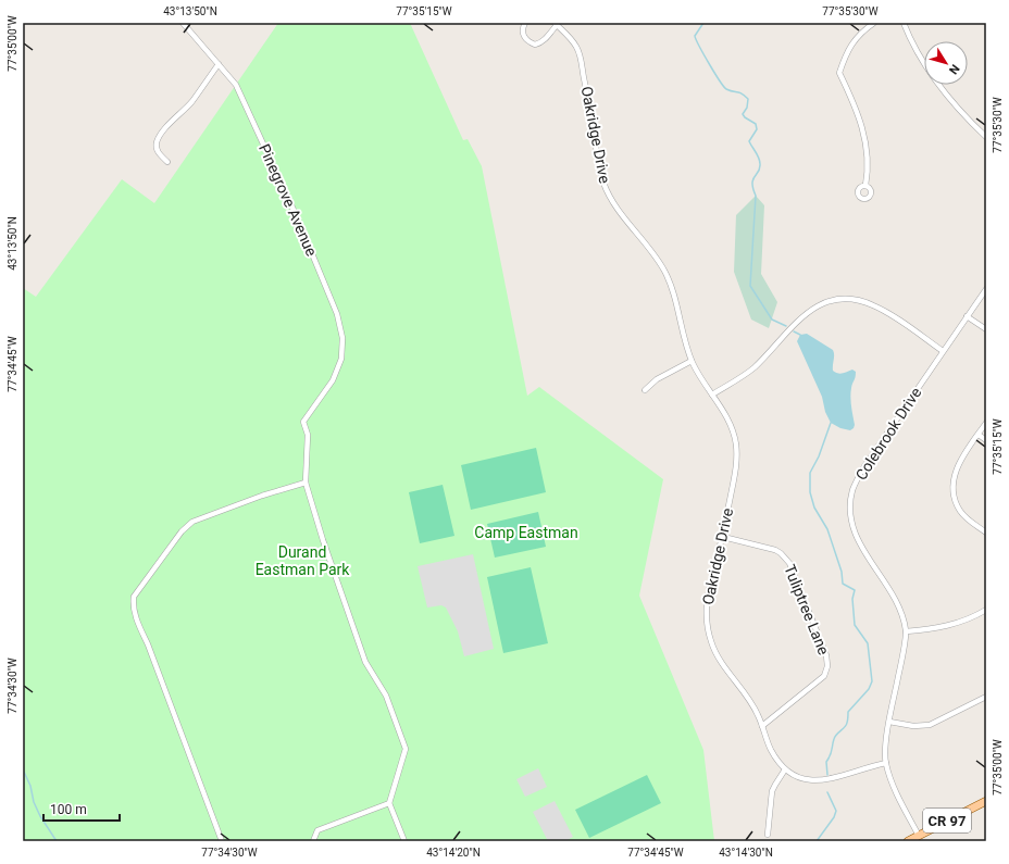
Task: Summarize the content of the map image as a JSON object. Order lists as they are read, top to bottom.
{
  "streets": {
    "main road": ["CR 97"],
    "street": [
      "Oakridge Drive",
      "Pinegrove Avenue",
      "Colebrook Drive",
      "Tuliptree Lane"
    ]
  },
  "crossings": [
    ["Oakridge Drive", "Colebrook Drive"],
    ["Oakridge Drive", "Tuliptree Lane"],
    ["Colebrook Drive", "CR 97"]
  ],
  "parks": ["Camp Eastman", "Durand Eastman Park"],
  "scale_bar": "100 m",
  "north": "bottom right",
  "coordinates": [
    "43°13'50\"N",
    "77°35'15\"W",
    "77°35'30\"W",
    "77°35'00\"W",
    "77°34'45\"W",
    "77°34'30\"W",
    "43°14'20\"N",
    "43°14'30\"N"
  ]
}
